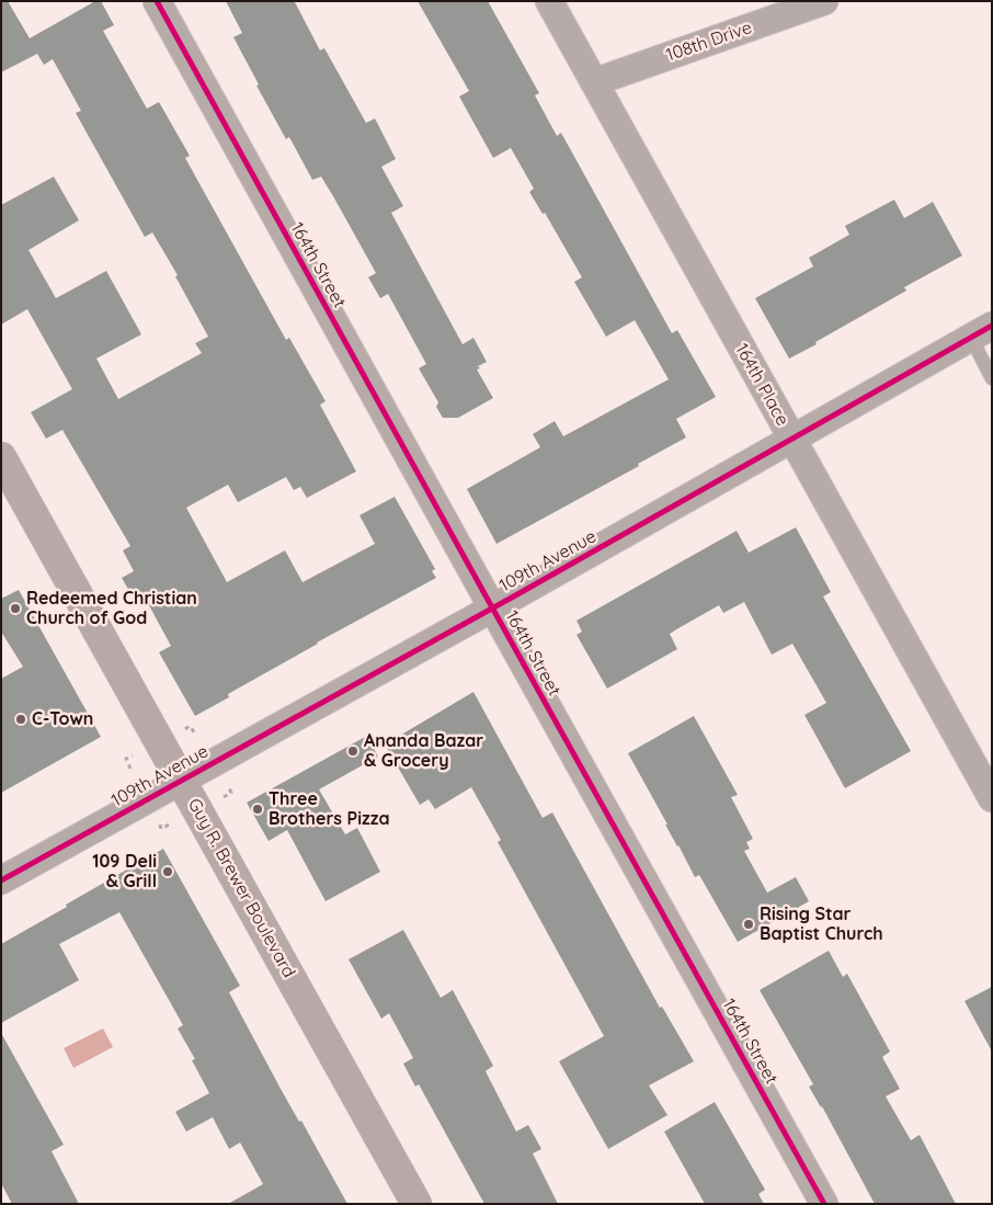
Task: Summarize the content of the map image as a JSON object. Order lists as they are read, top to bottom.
{
  "streets": {
    "main road": ["Guy R. Brewer Boulevard"],
    "street": [
      "108th Drive",
      "164th Street",
      "164th Place",
      "109th Avenue"
    ]
  },
  "crossings": [
    ["108th Drive", "164th Place"],
    ["164th Street", "109th Avenue"],
    ["164th Place", "109th Avenue"],
    ["109th Avenue", "Guy R. Brewer Boulevard"]
  ],
  "places": [
    "Redeemed Christian Church of God",
    "C-Town",
    "Ananda Bazar & Grocery",
    "Three Brothers Pizza",
    "109 Deli & Grill",
    "Rising Star Baptist Church"
  ]
}
